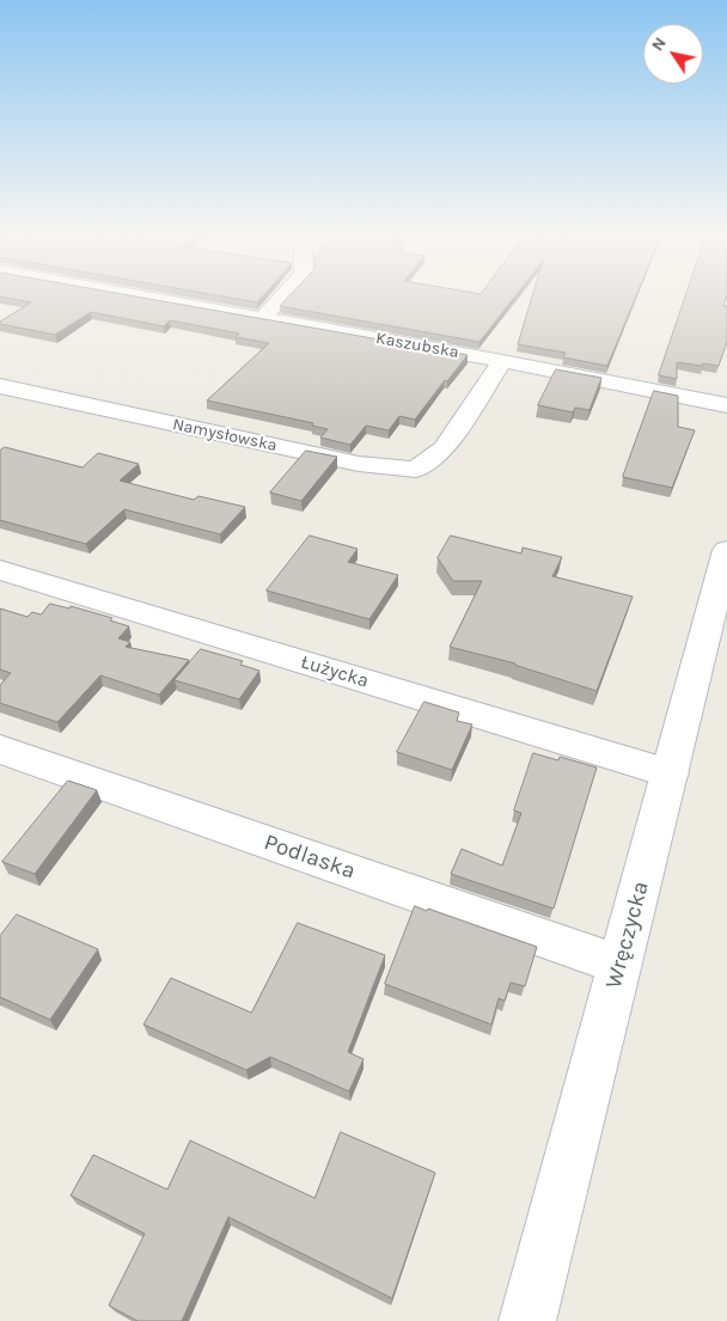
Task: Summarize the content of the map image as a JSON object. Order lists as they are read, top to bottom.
{
  "streets": {
    "street": [
      "Kaszubska",
      "Namysłowska",
      "Łużycka",
      "Podlaska",
      "Wręczycka"
    ]
  },
  "crossings": [
    ["Kaszubska", "Namysłowska"],
    ["Łużycka", "Wręczycka"],
    ["Podlaska", "Wręczycka"]
  ],
  "north": "top left"
}
